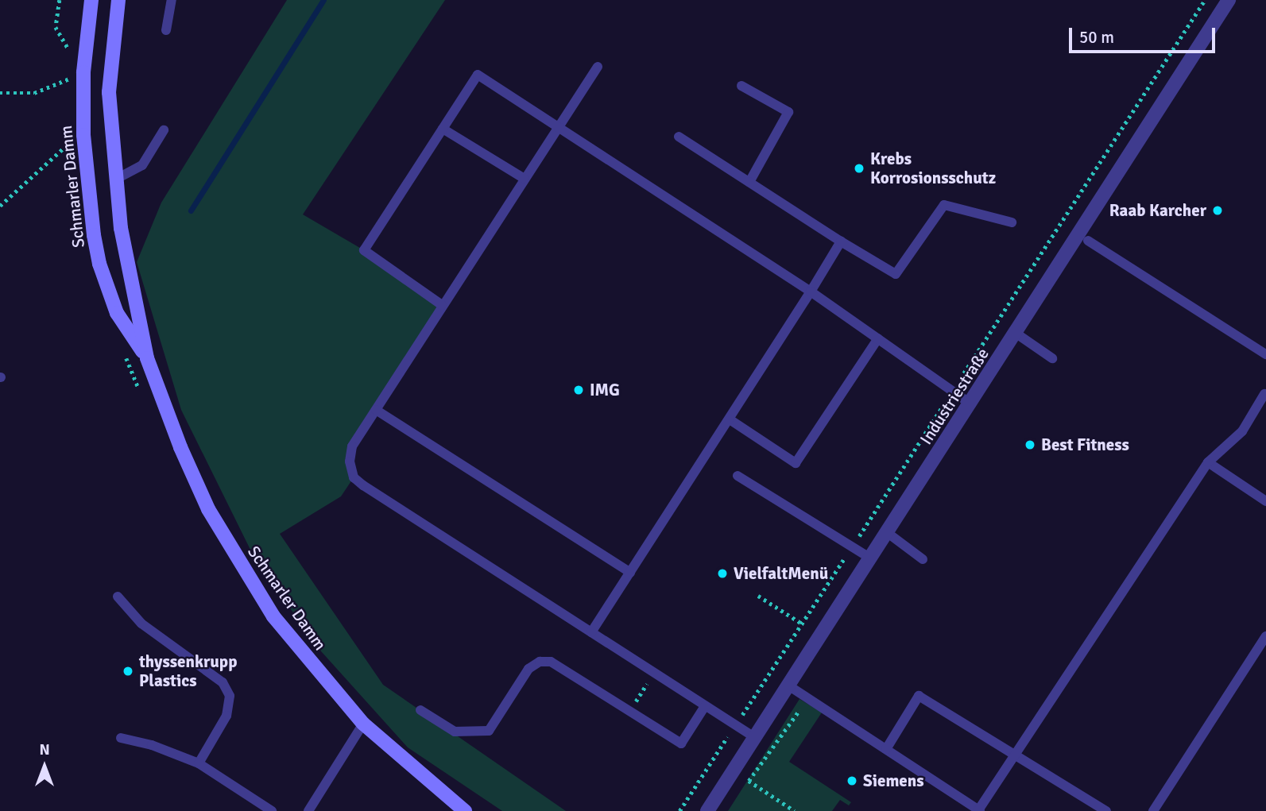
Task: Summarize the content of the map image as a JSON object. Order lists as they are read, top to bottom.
{
  "streets": {
    "street": ["Schmarler Damm", "Industriestraße"]
  },
  "places": [
    "Krebs Korrosionsschutz",
    "Raab Karcher",
    "IMG",
    "Best Fitness",
    "VielfaltMenü",
    "thyssenkrupp Plastics",
    "Siemens"
  ],
  "scale_bar": "50 m",
  "north": "top"
}
